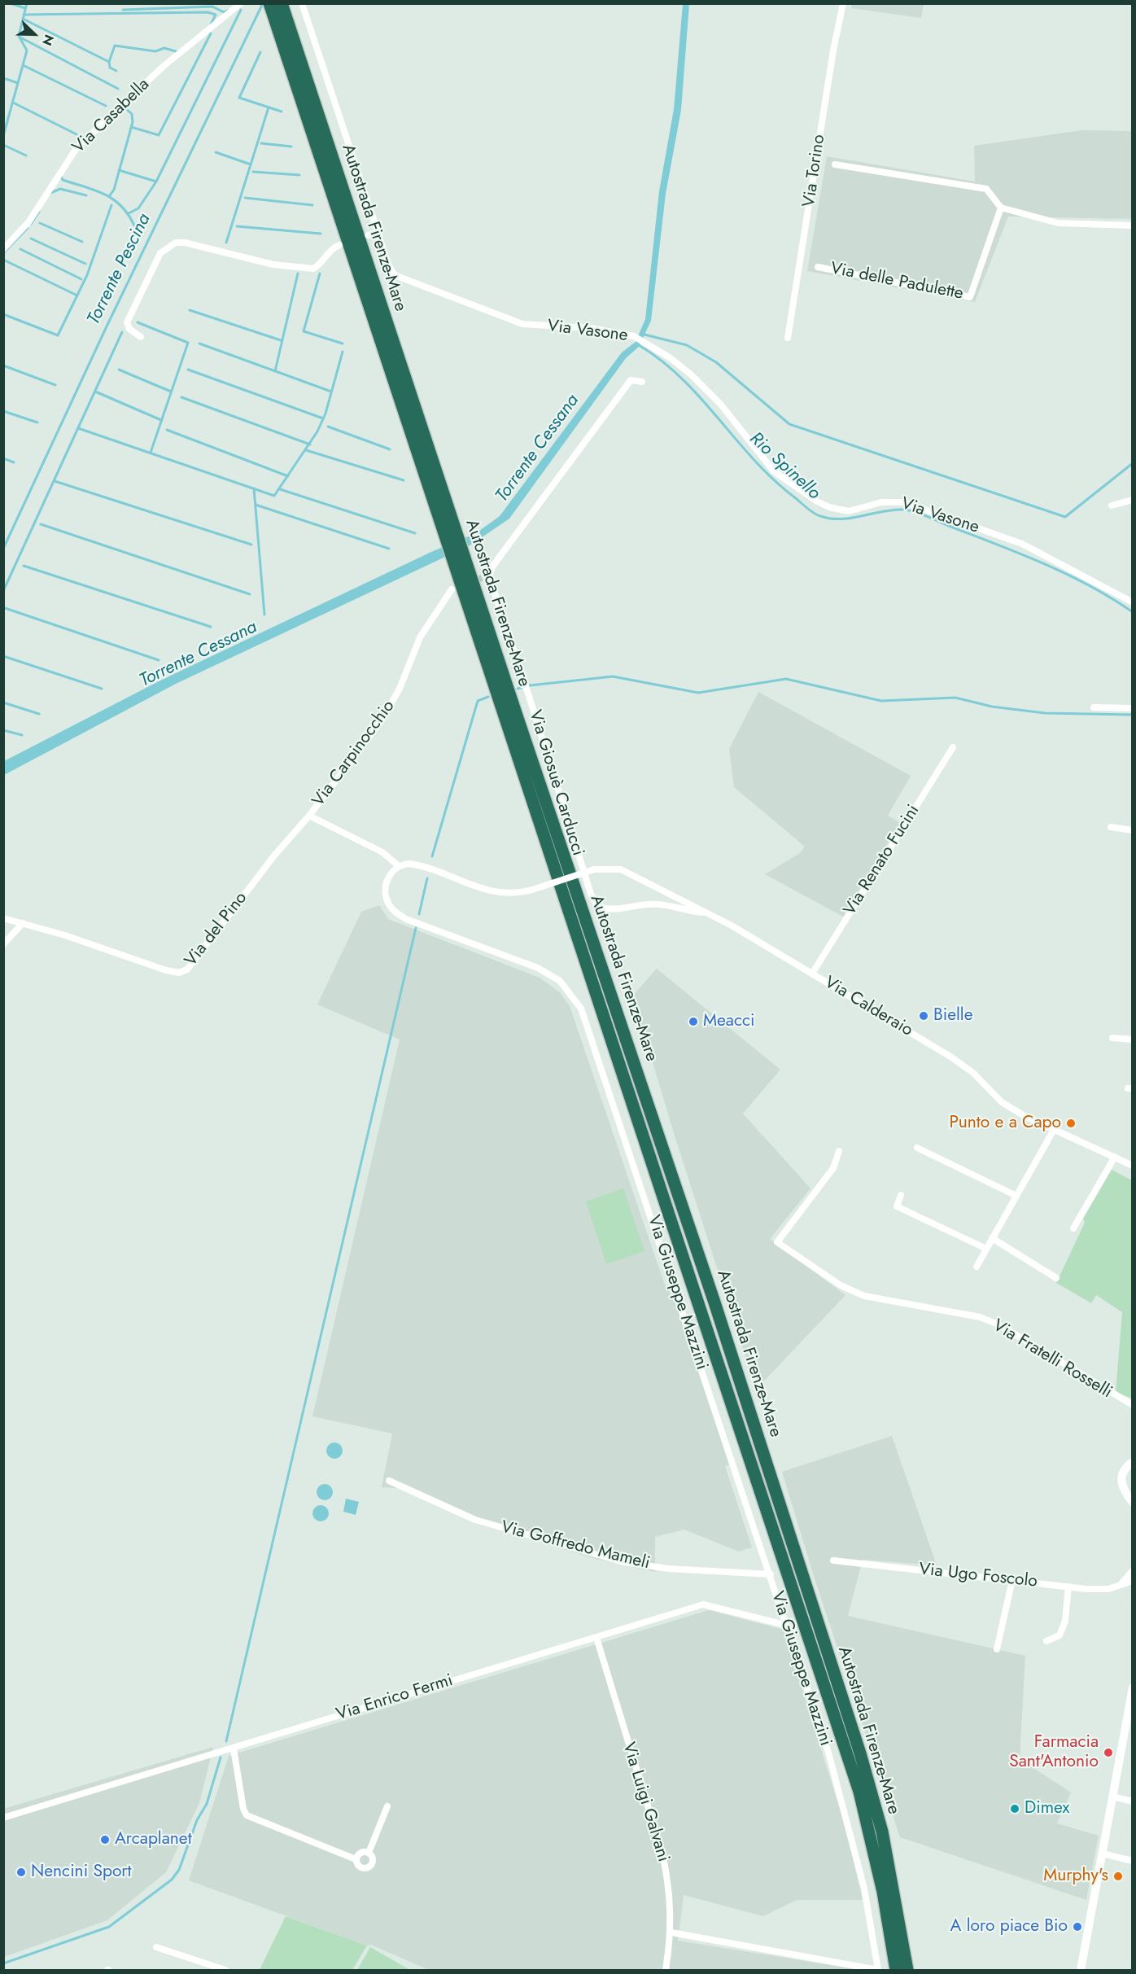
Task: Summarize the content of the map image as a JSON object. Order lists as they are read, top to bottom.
{
  "streets": {
    "highway": ["Autostrada Firenze-Mare"],
    "street": [
      "Via Casabella",
      "Via Torino",
      "Via delle Padulette",
      "Via Vasone",
      "Via Carpinocchio",
      "Via Giosuè Carducci",
      "Via Renato Fucini",
      "Via del Pino",
      "Via Calderaio",
      "Via Giuseppe Mazzini",
      "Via Fratelli Rosselli",
      "Via Goffredo Mameli",
      "Via Ugo Foscolo",
      "Via Enrico Fermi",
      "Via Luigi Galvani"
    ]
  },
  "crossings": [
    ["Via Carpinocchio", "Via del Pino"],
    ["Via Giosuè Carducci", "Via Calderaio"],
    ["Via Renato Fucini", "Via Calderaio"],
    ["Via Calderaio", "Via Giuseppe Mazzini"],
    ["Via Giuseppe Mazzini", "Via Goffredo Mameli"],
    ["Via Giuseppe Mazzini", "Via Enrico Fermi"],
    ["Via Enrico Fermi", "Via Luigi Galvani"]
  ],
  "water": ["Torrente Pescina", "Torrente Cessana", "Rio Spinello"],
  "places": [
    "Bielle",
    "Meacci",
    "Punto e a Capo",
    "Farmacia Sant'Antonio",
    "Dimex",
    "Arcaplanet",
    "Nencini Sport",
    "Murphy's",
    "A loro piace Bio"
  ],
  "north": "bottom right"
}
